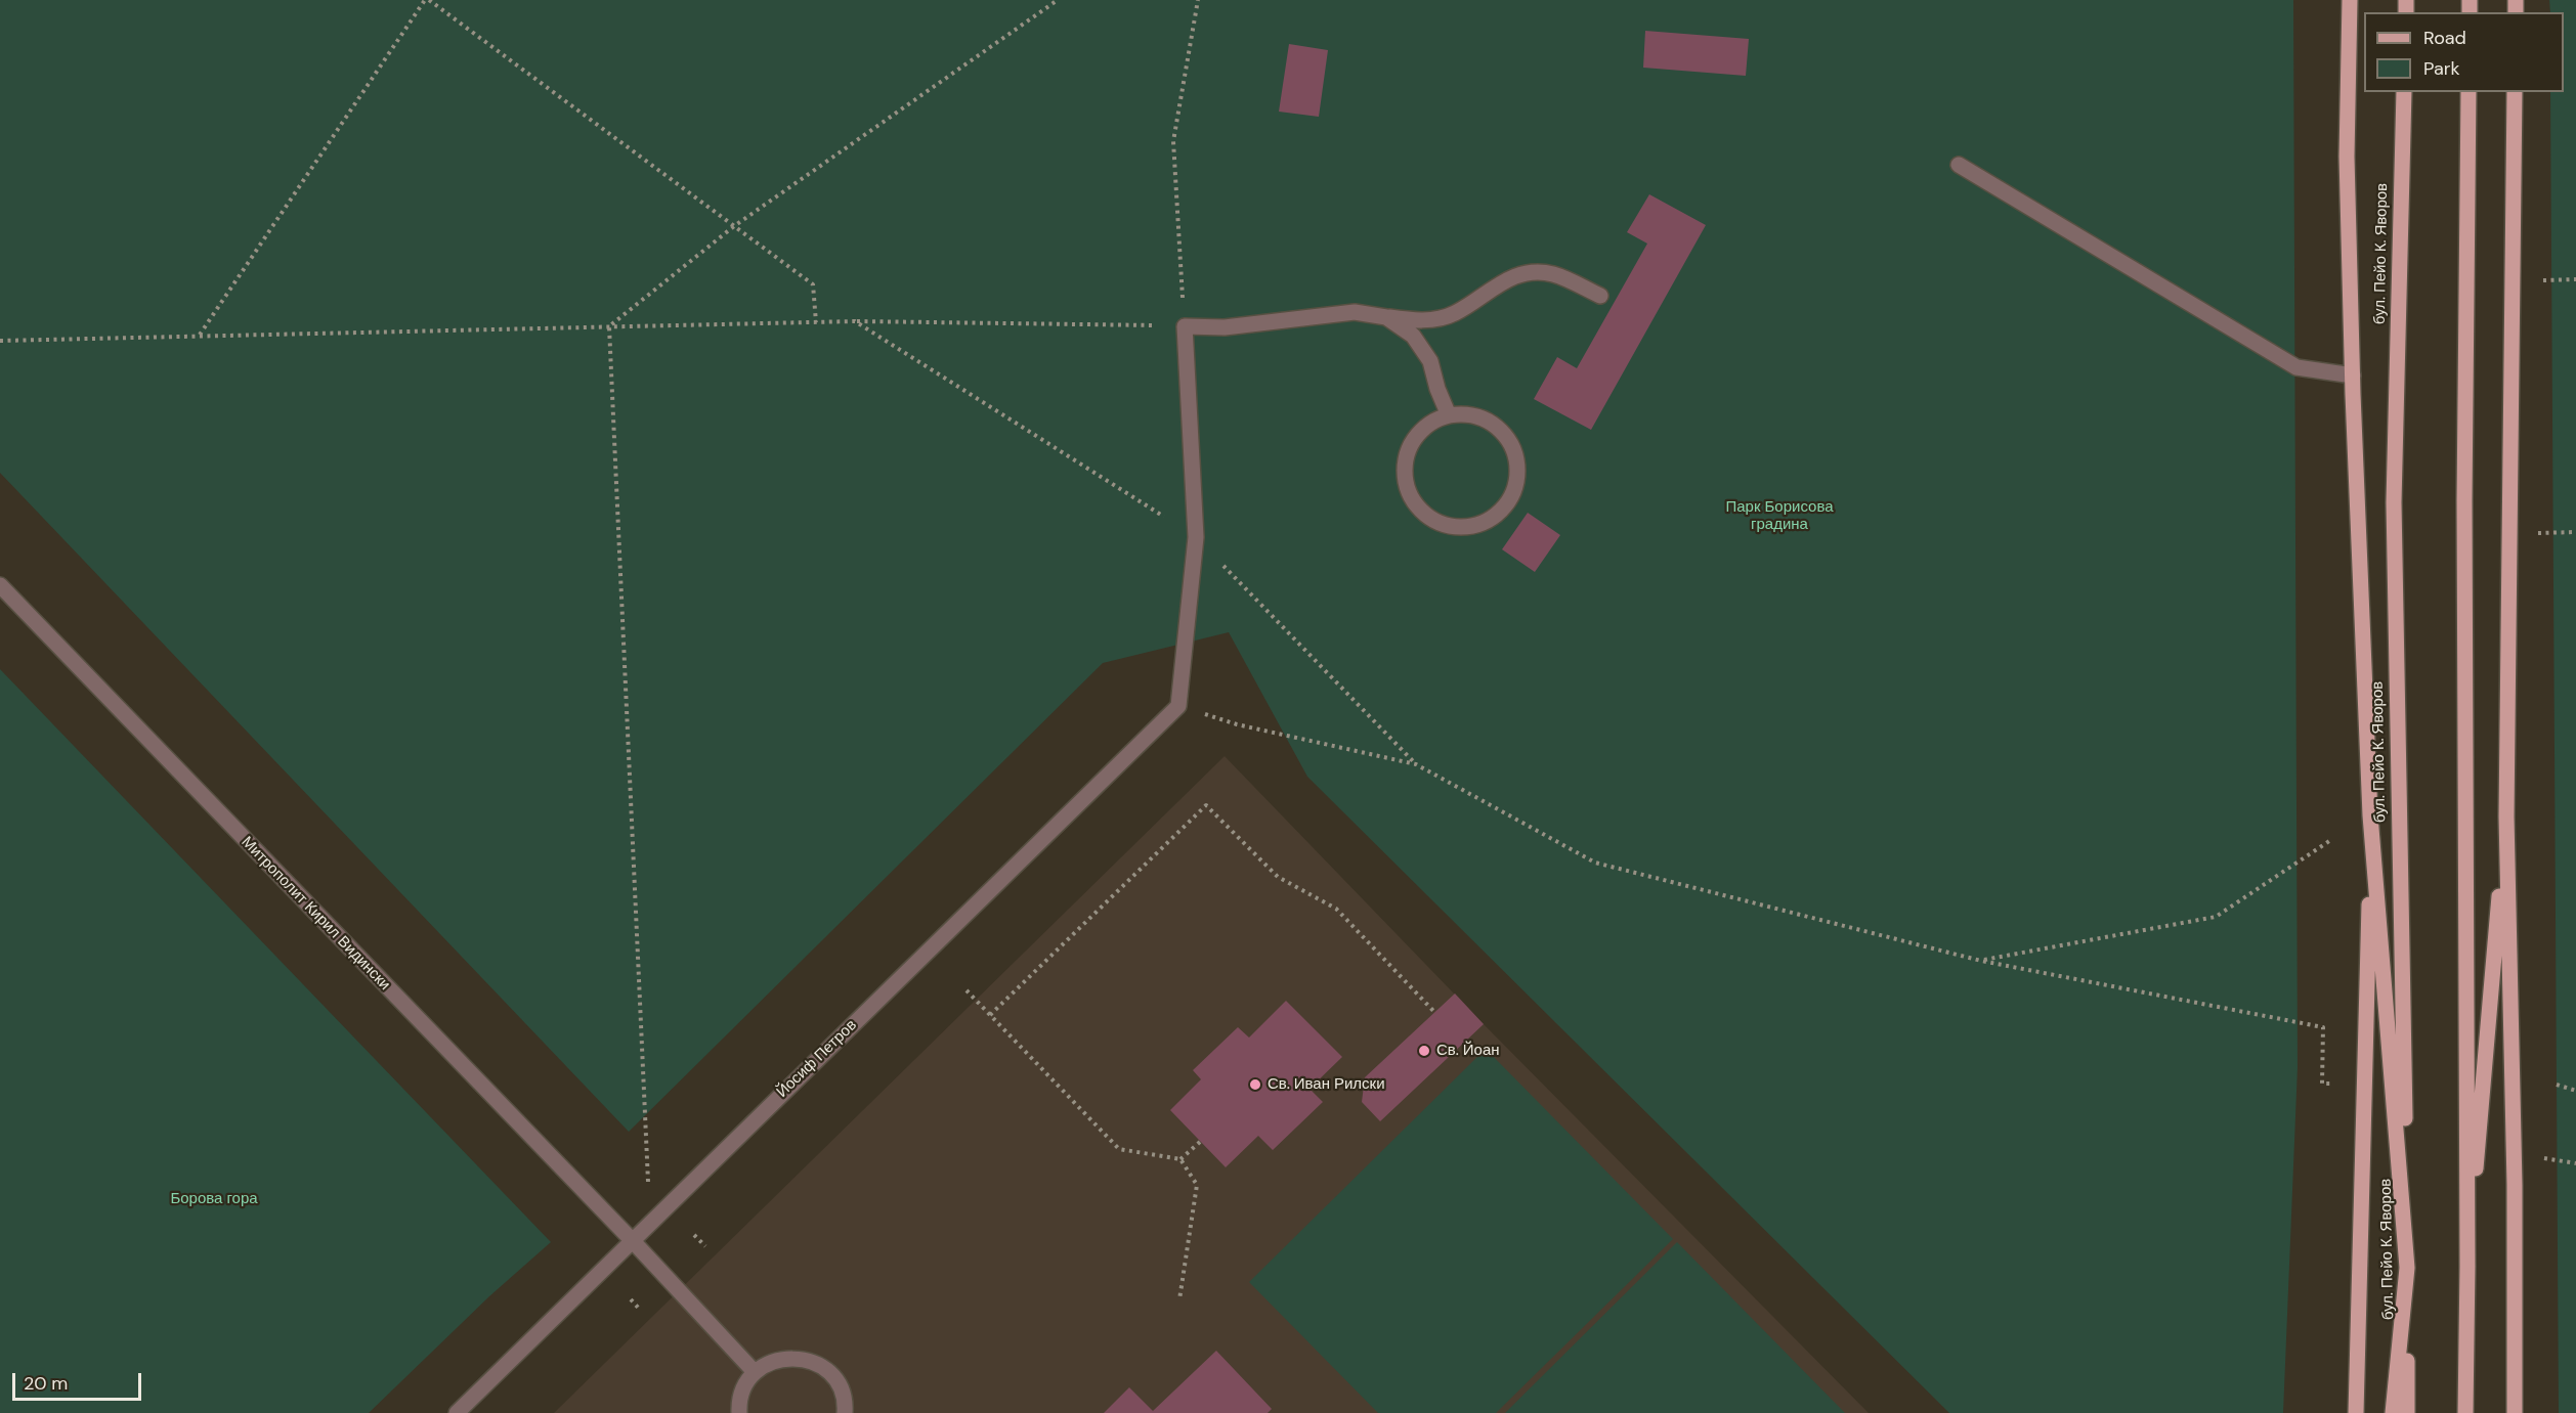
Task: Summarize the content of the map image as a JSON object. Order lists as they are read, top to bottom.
{
  "streets": {
    "main road": ["бул. Пейо К. Яворов"],
    "street": ["Митрополит Кирил Видински", "Йосиф Петров"]
  },
  "crossings": [
    ["Митрополит Кирил Видински", "Йосиф Петров"]
  ],
  "parks": ["Парк Борисова градина", "Борова гора"],
  "places": ["Св. Йоан", "Св. Иван Рилски"],
  "legend": ["Road", "Park"],
  "scale_bar": "20 m"
}
